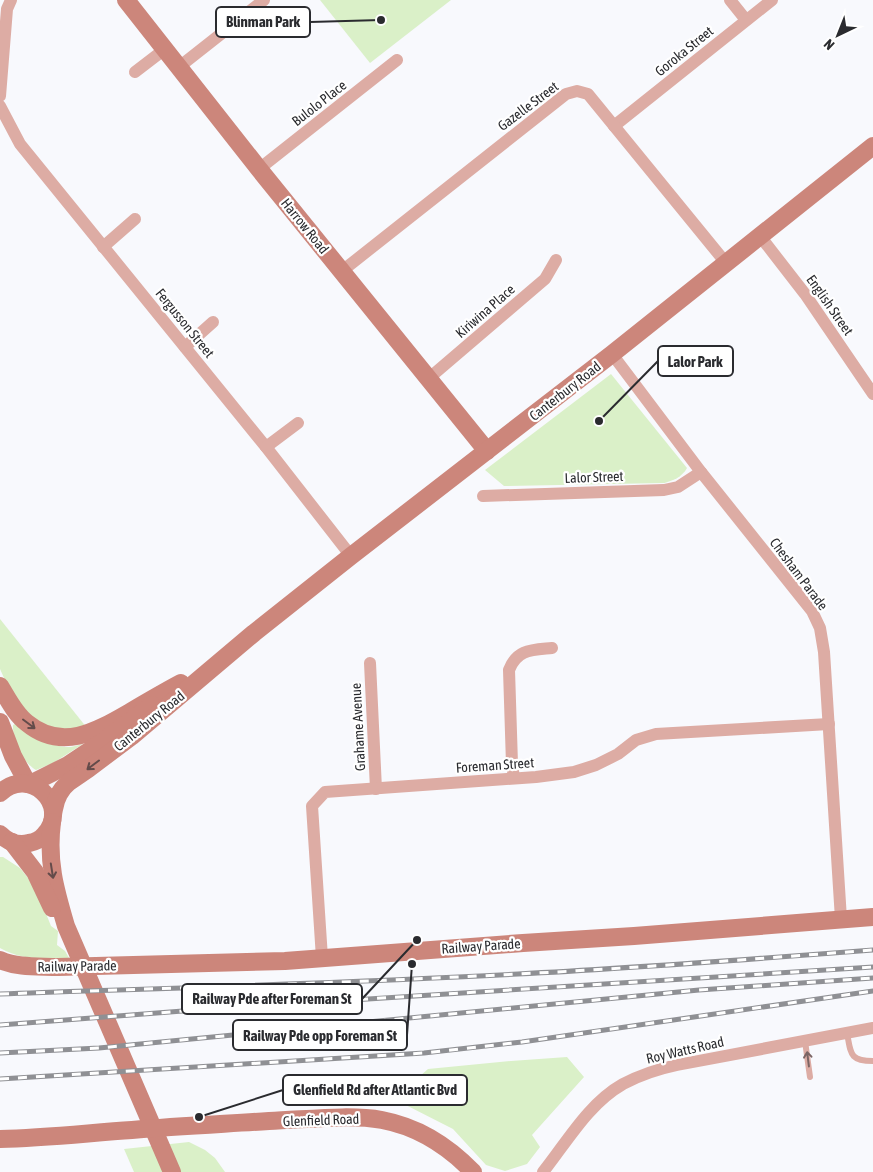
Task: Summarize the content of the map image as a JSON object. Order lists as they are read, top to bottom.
{
  "streets": {
    "main road": [
      "Harrow Road",
      "Canterbury Road",
      "Railway Parade",
      "Glenfield Road"
    ],
    "street": [
      "Goroka Street",
      "Bulolo Place",
      "Gazelle Street",
      "English Street",
      "Kiriwina Place",
      "Fergusson Street",
      "Lalor Street",
      "Chesham Parade",
      "Grahame Avenue",
      "Foreman Street",
      "Roy Watts Road"
    ]
  },
  "crossings": [
    ["Goroka Street", "Gazelle Street"],
    ["Bulolo Place", "Harrow Road"],
    ["Gazelle Street", "Harrow Road"],
    ["Gazelle Street", "Canterbury Road"],
    ["Harrow Road", "Kiriwina Place"],
    ["Harrow Road", "Canterbury Road"],
    ["English Street", "Canterbury Road"],
    ["Fergusson Street", "Canterbury Road"],
    ["Canterbury Road", "Chesham Parade"],
    ["Lalor Street", "Chesham Parade"],
    ["Chesham Parade", "Foreman Street"],
    ["Chesham Parade", "Railway Parade"],
    ["Grahame Avenue", "Foreman Street"],
    ["Foreman Street", "Railway Parade"]
  ],
  "places": [
    "Blinman Park",
    "Lalor Park",
    "Railway Pde after Foreman St",
    "Railway Pde opp Foreman St",
    "Glenfield Rd after Atlantic Bvd"
  ],
  "north": "bottom left"
}
